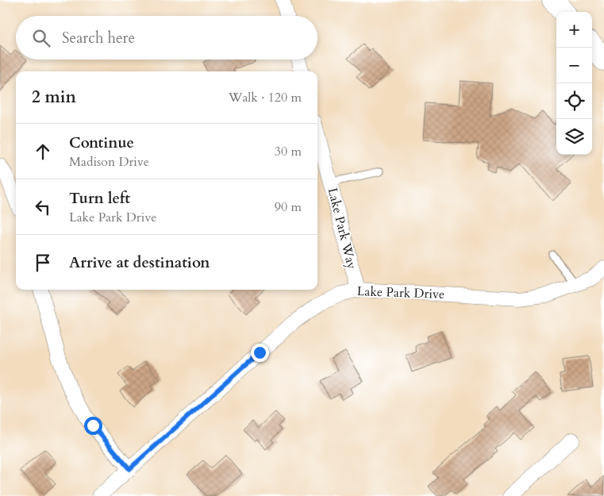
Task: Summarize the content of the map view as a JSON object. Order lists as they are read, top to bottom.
{
  "streets": {
    "street": ["Lake Park Way", "Lake Park Drive"]
  },
  "crossings": [
    ["Lake Park Way", "Lake Park Drive"]
  ],
  "page": {
    "map_buttons": ["+", "−"],
    "search": "Search here",
    "heading": ["2 min", "Walk · 120 m"],
    "list": [
      ["Continue", "Madison Drive", "30 m"],
      ["Turn left", "Lake Park Drive", "90 m"],
      "Arrive at destination"
    ]
  }
}
